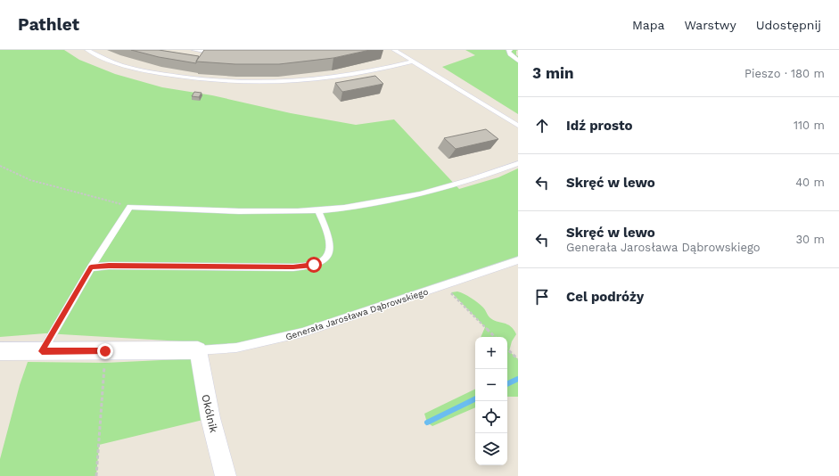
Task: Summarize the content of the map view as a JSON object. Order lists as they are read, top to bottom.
{
  "streets": {
    "street": ["Generała Jarosława Dąbrowskiego", "Okólnik"]
  },
  "crossings": [
    ["Generała Jarosława Dąbrowskiego", "Okólnik"]
  ],
  "page": {
    "header": "Pathlet",
    "nav": ["Mapa", "Warstwy", "Udostępnij"],
    "heading": ["3 min", "Pieszo · 180 m"],
    "list": [
      ["Idź prosto", "110 m"],
      ["Skręć w lewo", "40 m"],
      ["Skręć w lewo", "Generała Jarosława Dąbrowskiego", "30 m"],
      "Cel podróży"
    ],
    "map_buttons": ["+", "−"]
  }
}
